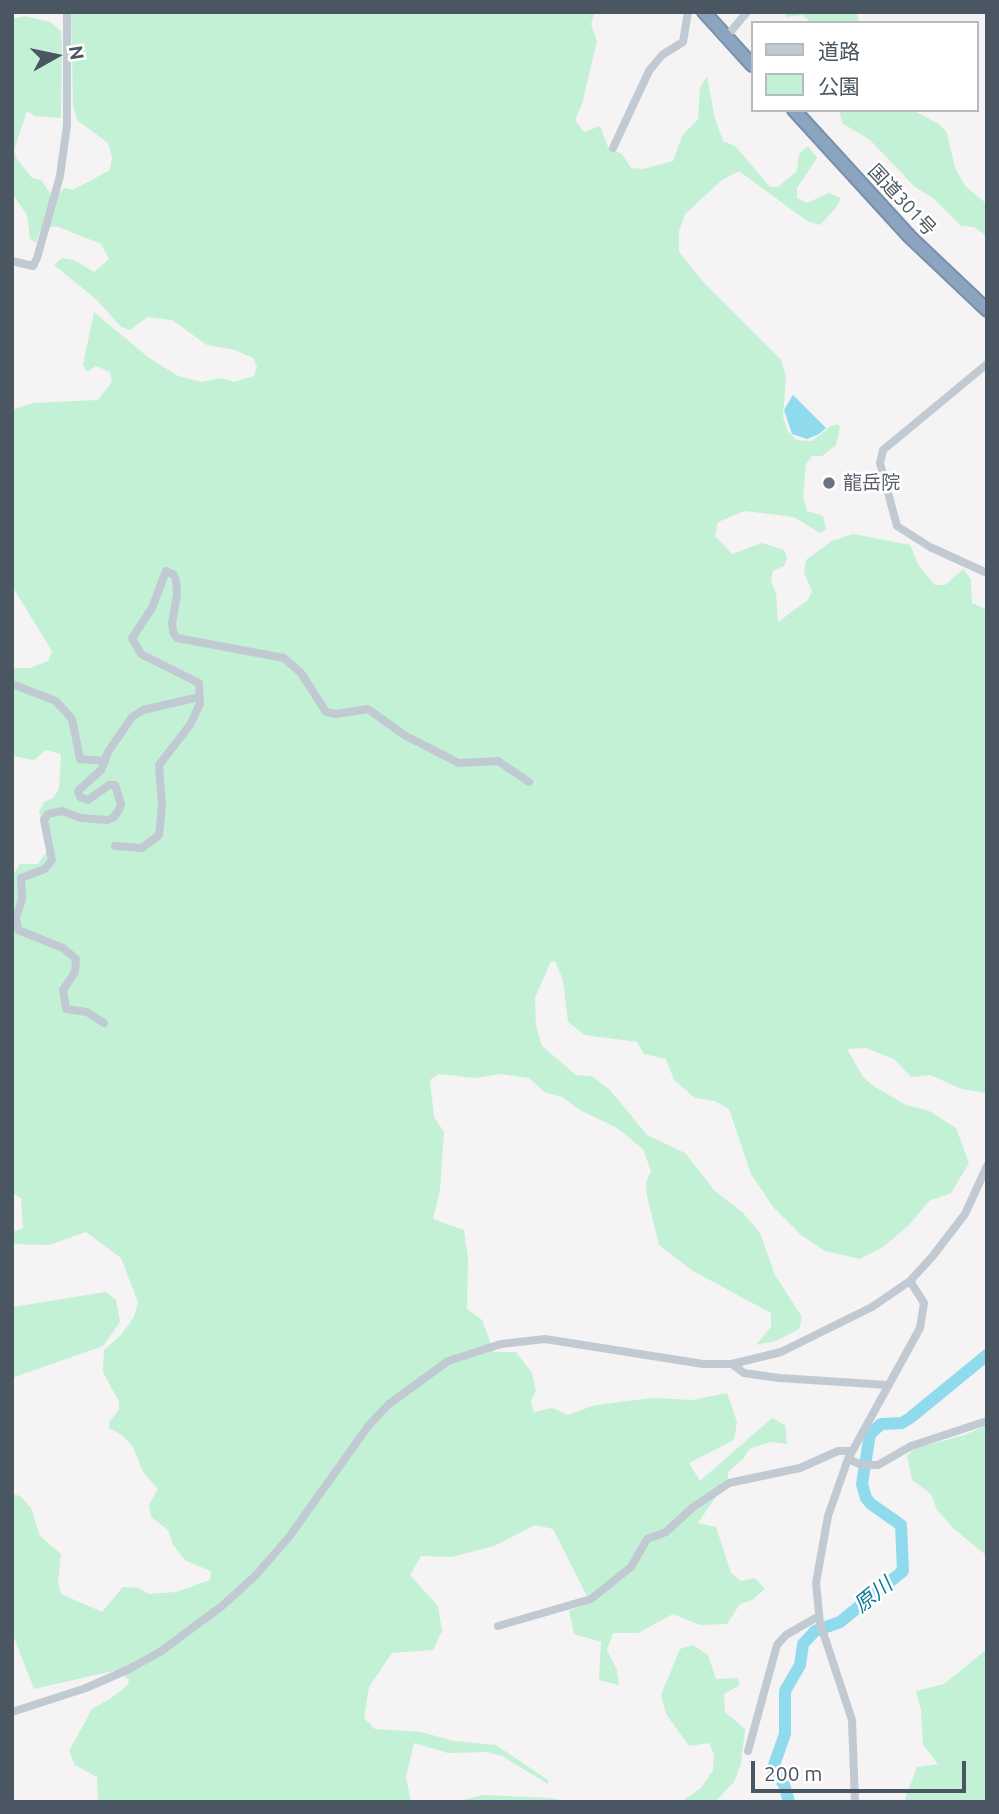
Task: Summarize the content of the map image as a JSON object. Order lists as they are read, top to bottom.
{
  "streets": {
    "highway": ["国道301号"]
  },
  "water": ["原川"],
  "places": ["龍岳院"],
  "legend": ["道路", "公園"],
  "scale_bar": "200 m",
  "north": "right"
}
